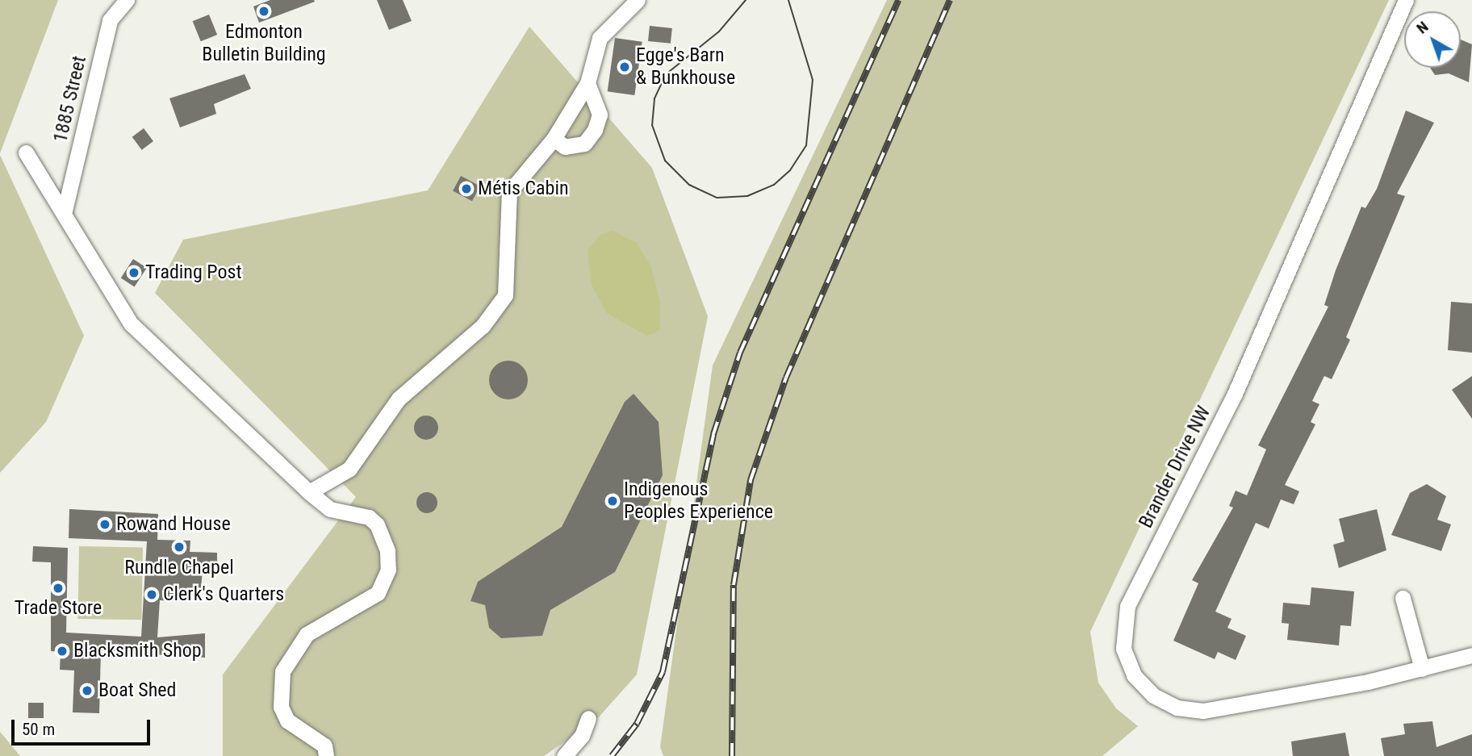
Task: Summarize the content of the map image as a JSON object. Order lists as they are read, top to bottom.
{
  "streets": {
    "street": ["1885 Street", "Brander Drive NW"]
  },
  "places": [
    "Edmonton Bulletin Building",
    "Egge's Barn & Bunkhouse",
    "Métis Cabin",
    "Trading Post",
    "Indigenous Peoples Experience",
    "Rowand House",
    "Rundle Chapel",
    "Trade Store",
    "Clerk's Quarters",
    "Blacksmith Shop",
    "Boat Shed"
  ],
  "scale_bar": "50 m",
  "north": "top left"
}
